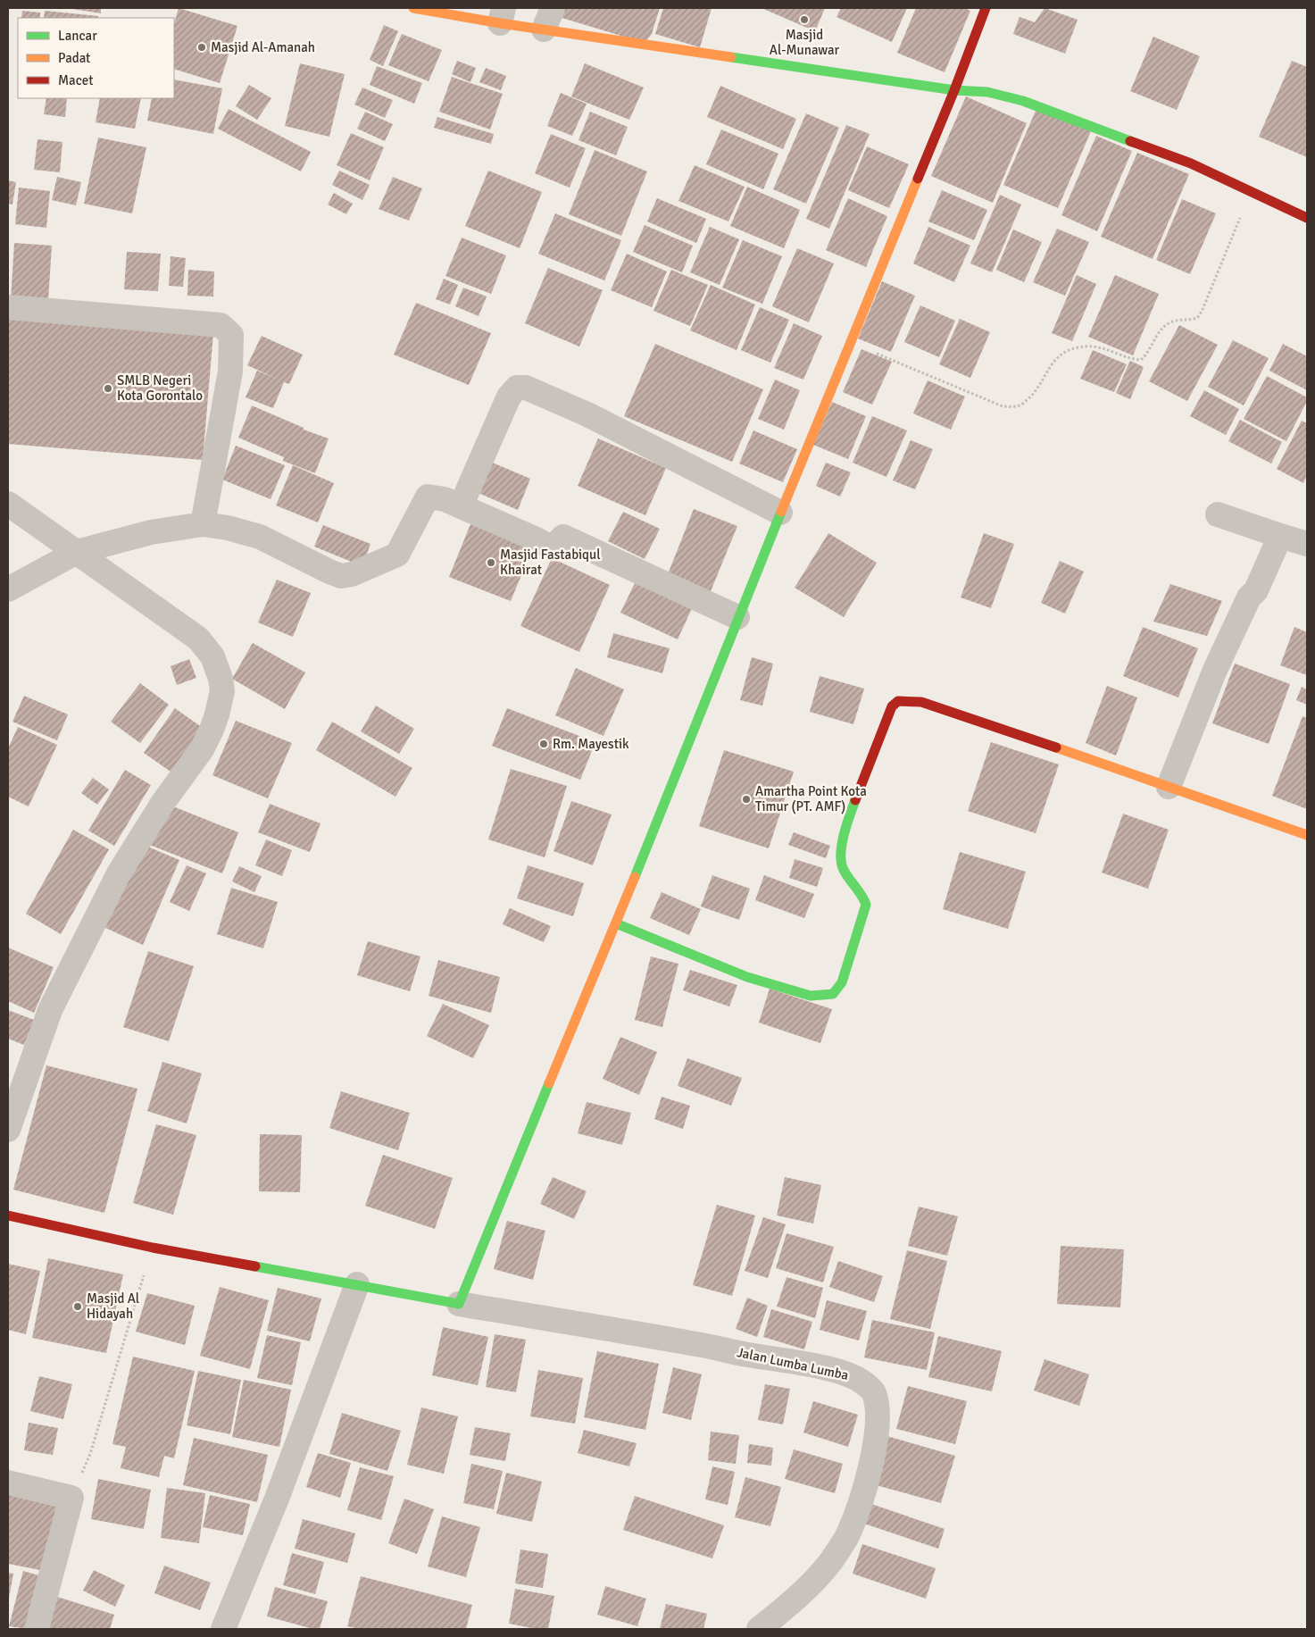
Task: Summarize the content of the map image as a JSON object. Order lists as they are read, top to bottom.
{
  "streets": {
    "street": ["Jalan Lumba Lumba"]
  },
  "places": [
    "Masjid Al-Munawar",
    "Masjid Al-Amanah",
    "SMLB Negeri Kota Gorontalo",
    "Masjid Fastabiqul Khairat",
    "Rm. Mayestik",
    "Amartha Point Kota Timur (PT. AMF)",
    "Masjid Al Hidayah"
  ],
  "legend": ["Lancar", "Padat", "Macet"]
}
